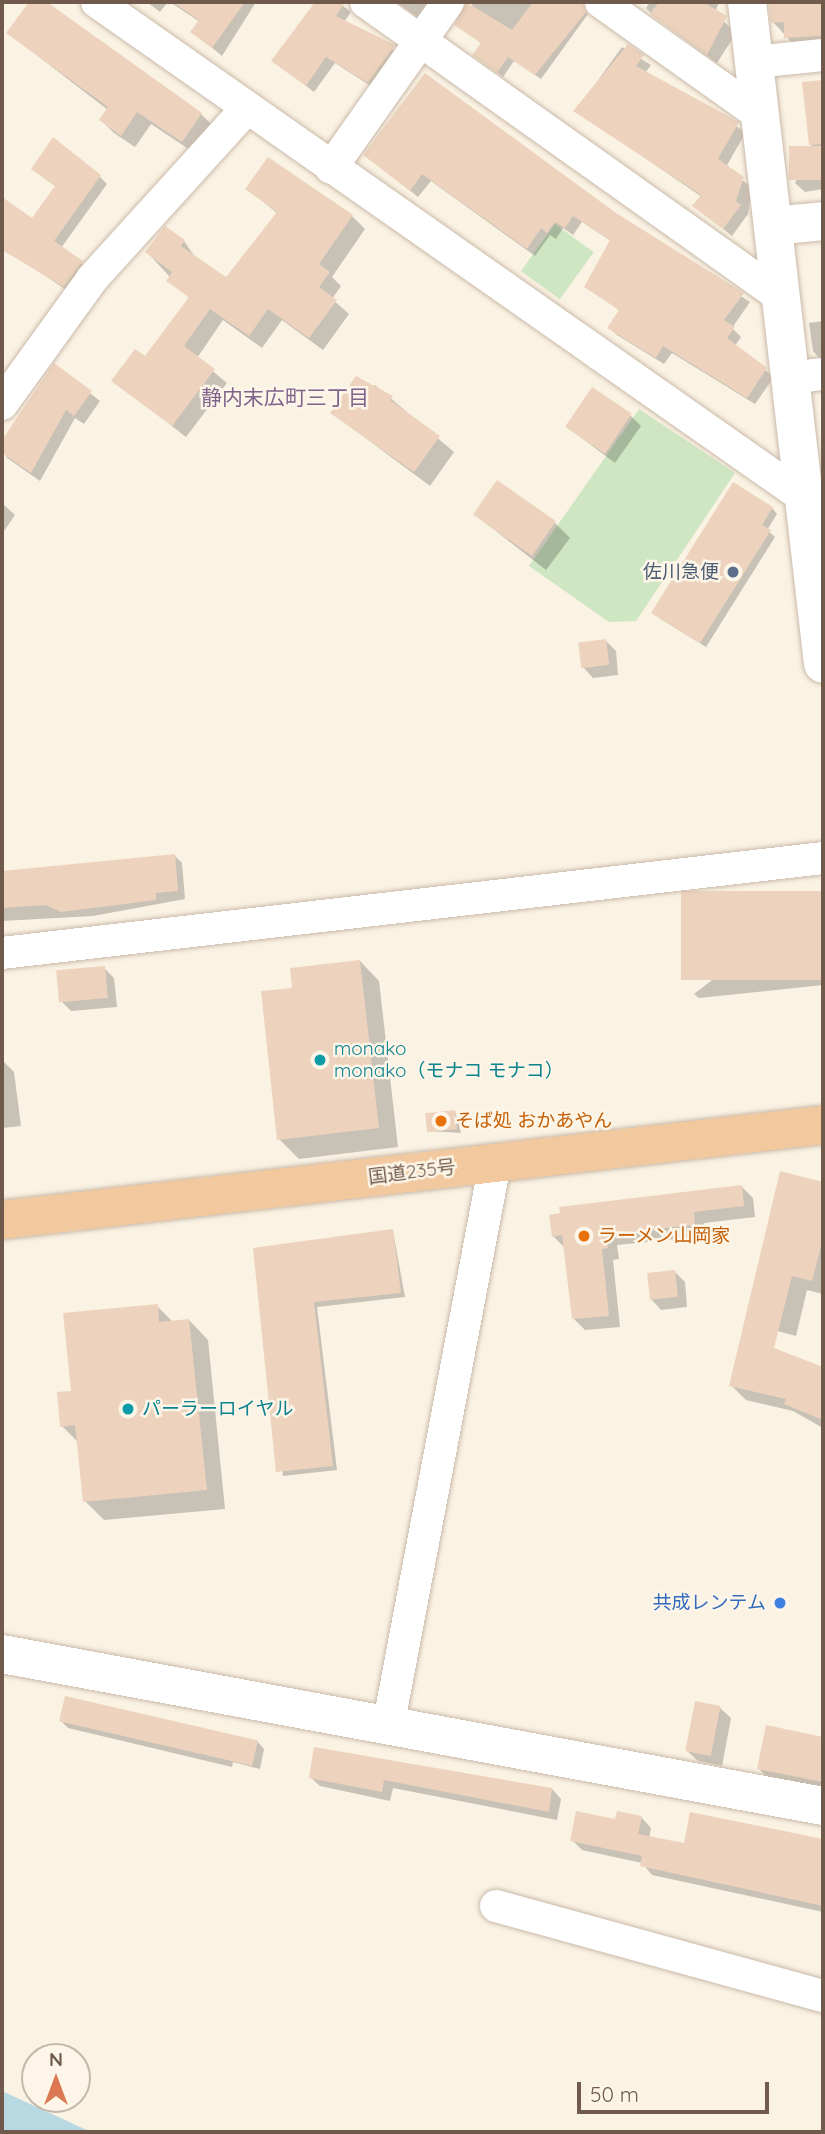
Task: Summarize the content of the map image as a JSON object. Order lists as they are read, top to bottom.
{
  "streets": {
    "highway": ["国道235号"]
  },
  "districts": ["静内末広町三丁目"],
  "places": [
    "佐川急便",
    "monako monako（モナコ モナコ）",
    "そば処 おかあやん",
    "ラーメン山岡家",
    "パーラーロイヤル",
    "共成レンテム"
  ],
  "scale_bar": "50 m",
  "north": "top"
}
